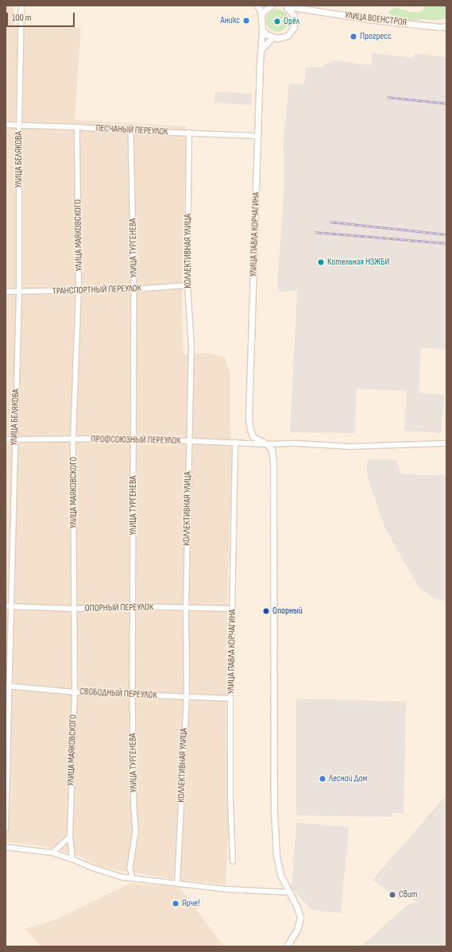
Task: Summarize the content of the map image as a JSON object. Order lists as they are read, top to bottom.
{
  "streets": {
    "street": [
      "УЛИЦА ВОЕНСТРОЯ",
      "ПЕСЧАНЫЙ ПЕРЕУЛОК",
      "УЛИЦА БЕЛЯКОВА",
      "УЛИЦА ПАВЛА КОРЧАГИНА",
      "УЛИЦА МАЯКОВСКОГО",
      "УЛИЦА ТУРГЕНЕВА",
      "КОЛЛЕКТИВНАЯ УЛИЦА",
      "ТРАНСПОРТНЫЙ ПЕРЕУЛОК",
      "ПРОФСОЮЗНЫЙ ПЕРЕУЛОК",
      "ОПОРНЫЙ ПЕРЕУЛОК",
      "СВОБОДНЫЙ ПЕРЕУЛОК"
    ]
  },
  "crossings": [
    ["ПЕСЧАНЫЙ ПЕРЕУЛОК", "УЛИЦА БЕЛЯКОВА"],
    ["ПЕСЧАНЫЙ ПЕРЕУЛОК", "УЛИЦА ПАВЛА КОРЧАГИНА"],
    ["ПЕСЧАНЫЙ ПЕРЕУЛОК", "УЛИЦА МАЯКОВСКОГО"],
    ["ПЕСЧАНЫЙ ПЕРЕУЛОК", "УЛИЦА ТУРГЕНЕВА"],
    ["ПЕСЧАНЫЙ ПЕРЕУЛОК", "КОЛЛЕКТИВНАЯ УЛИЦА"],
    ["УЛИЦА БЕЛЯКОВА", "ТРАНСПОРТНЫЙ ПЕРЕУЛОК"],
    ["УЛИЦА БЕЛЯКОВА", "ПРОФСОЮЗНЫЙ ПЕРЕУЛОК"],
    ["УЛИЦА БЕЛЯКОВА", "ОПОРНЫЙ ПЕРЕУЛОК"],
    ["УЛИЦА БЕЛЯКОВА", "СВОБОДНЫЙ ПЕРЕУЛОК"],
    ["УЛИЦА ПАВЛА КОРЧАГИНА", "ПРОФСОЮЗНЫЙ ПЕРЕУЛОК"],
    ["УЛИЦА ПАВЛА КОРЧАГИНА", "ОПОРНЫЙ ПЕРЕУЛОК"],
    ["УЛИЦА ПАВЛА КОРЧАГИНА", "СВОБОДНЫЙ ПЕРЕУЛОК"],
    ["УЛИЦА МАЯКОВСКОГО", "ТРАНСПОРТНЫЙ ПЕРЕУЛОК"],
    ["УЛИЦА МАЯКОВСКОГО", "ПРОФСОЮЗНЫЙ ПЕРЕУЛОК"],
    ["УЛИЦА МАЯКОВСКОГО", "ОПОРНЫЙ ПЕРЕУЛОК"],
    ["УЛИЦА МАЯКОВСКОГО", "СВОБОДНЫЙ ПЕРЕУЛОК"],
    ["УЛИЦА ТУРГЕНЕВА", "ТРАНСПОРТНЫЙ ПЕРЕУЛОК"],
    ["УЛИЦА ТУРГЕНЕВА", "ПРОФСОЮЗНЫЙ ПЕРЕУЛОК"],
    ["УЛИЦА ТУРГЕНЕВА", "ОПОРНЫЙ ПЕРЕУЛОК"],
    ["УЛИЦА ТУРГЕНЕВА", "СВОБОДНЫЙ ПЕРЕУЛОК"],
    ["КОЛЛЕКТИВНАЯ УЛИЦА", "ТРАНСПОРТНЫЙ ПЕРЕУЛОК"],
    ["КОЛЛЕКТИВНАЯ УЛИЦА", "ПРОФСОЮЗНЫЙ ПЕРЕУЛОК"],
    ["КОЛЛЕКТИВНАЯ УЛИЦА", "ОПОРНЫЙ ПЕРЕУЛОК"],
    ["КОЛЛЕКТИВНАЯ УЛИЦА", "СВОБОДНЫЙ ПЕРЕУЛОК"]
  ],
  "places": [
    "Аникс",
    "Орёл",
    "Прогресс",
    "Котельная НЗЖБИ",
    "Опорный",
    "Лесной Дом",
    "Свит",
    "Ярче!"
  ],
  "scale_bar": "100 m"
}
